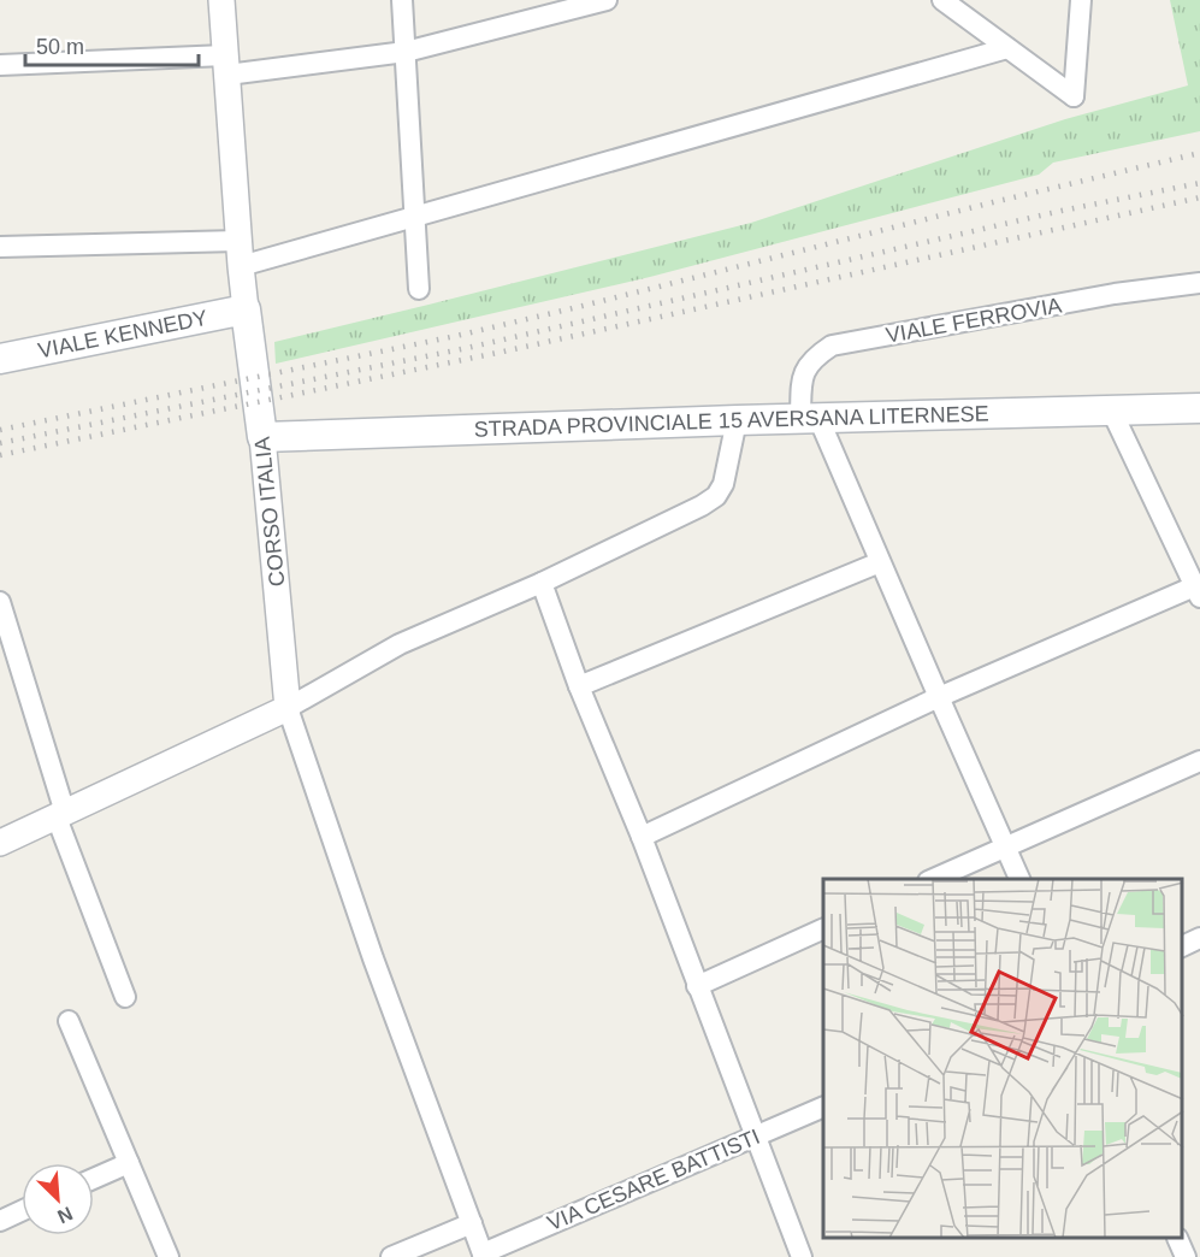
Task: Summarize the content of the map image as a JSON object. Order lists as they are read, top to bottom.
{
  "streets": {
    "main road": ["VIALE KENNEDY", "STRADA PROVINCIALE 15 AVERSANA LITERNESE", "CORSO ITALIA"],
    "street": ["VIALE FERROVIA", "VIA CESARE BATTISTI"]
  },
  "crossings": [
    ["VIALE FERROVIA", "STRADA PROVINCIALE 15 AVERSANA LITERNESE"],
    ["VIALE KENNEDY", "CORSO ITALIA"],
    ["STRADA PROVINCIALE 15 AVERSANA LITERNESE", "CORSO ITALIA"]
  ],
  "scale_bar": "50 m",
  "north": "bottom right"
}
